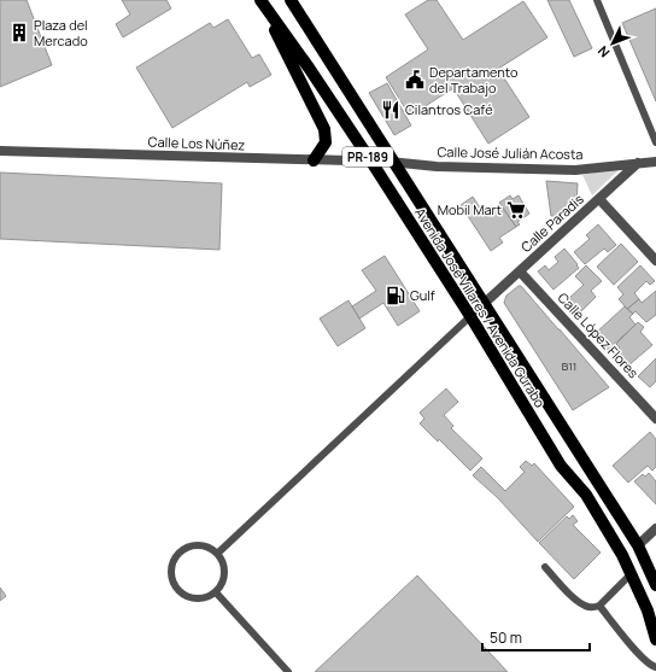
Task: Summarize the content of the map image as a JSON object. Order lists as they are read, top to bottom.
{
  "streets": {
    "main road": ["PR-189", "Avenida José Villares / Avenida Gurabo"],
    "street": [
      "Calle Los Núñez",
      "Calle José Julián Acosta",
      "Calle Paradis",
      "Calle López Flores"
    ]
  },
  "crossings": [
    ["Calle Los Núñez", "Calle José Julián Acosta"],
    ["Calle Los Núñez", "Avenida José Villares / Avenida Gurabo"],
    ["Calle José Julián Acosta", "Calle Paradis"],
    ["Calle José Julián Acosta", "Avenida José Villares / Avenida Gurabo"],
    ["Calle Paradis", "Avenida José Villares / Avenida Gurabo"],
    ["Calle Paradis", "Calle López Flores"]
  ],
  "places": {
    "building": ["Plaza del Mercado"],
    "public building": ["Departamento del Trabajo"],
    "restaurant": ["Cilantros Café"],
    "supermarket": ["Mobil Mart"],
    "fuel station": ["Gulf"]
  },
  "house_numbers": ["B11"],
  "scale_bar": "50 m",
  "north": "bottom left"
}
